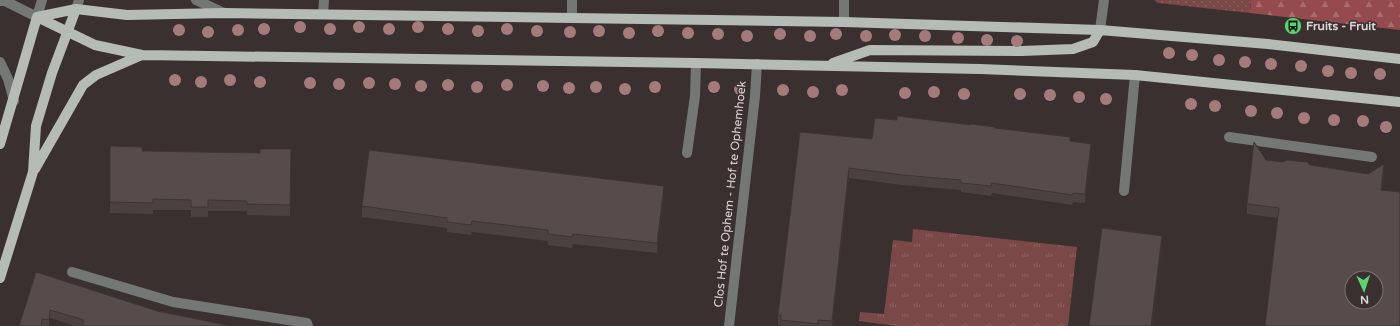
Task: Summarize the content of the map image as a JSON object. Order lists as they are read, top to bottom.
{
  "streets": {
    "street": ["Clos Hof te Ophem - Hof te Ophemhoek"]
  },
  "places": {
    "bus stop": ["Fruits - Fruit"]
  },
  "north": "bottom"
}
